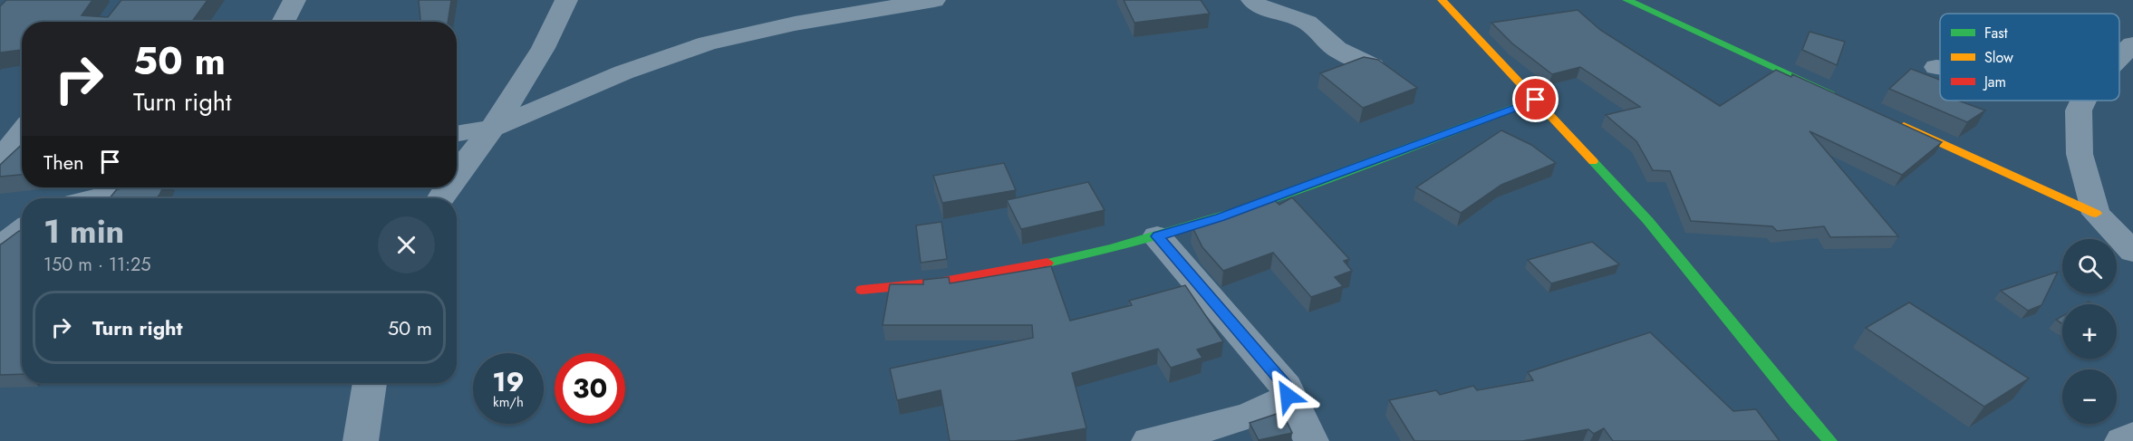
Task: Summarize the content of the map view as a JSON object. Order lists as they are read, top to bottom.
{
  "legend": ["Fast", "Slow", "Jam"],
  "page": {
    "turn": ["50 m", "Turn right"],
    "then": "Then",
    "heading": ["1 min", "150 m · 11:25"],
    "map_buttons": ["+", "−"],
    "list": [
      {
        "name": "Turn right",
        "value": "50 m"
      }
    ],
    "speed": "19 km/h",
    "limit": "30"
  }
}
